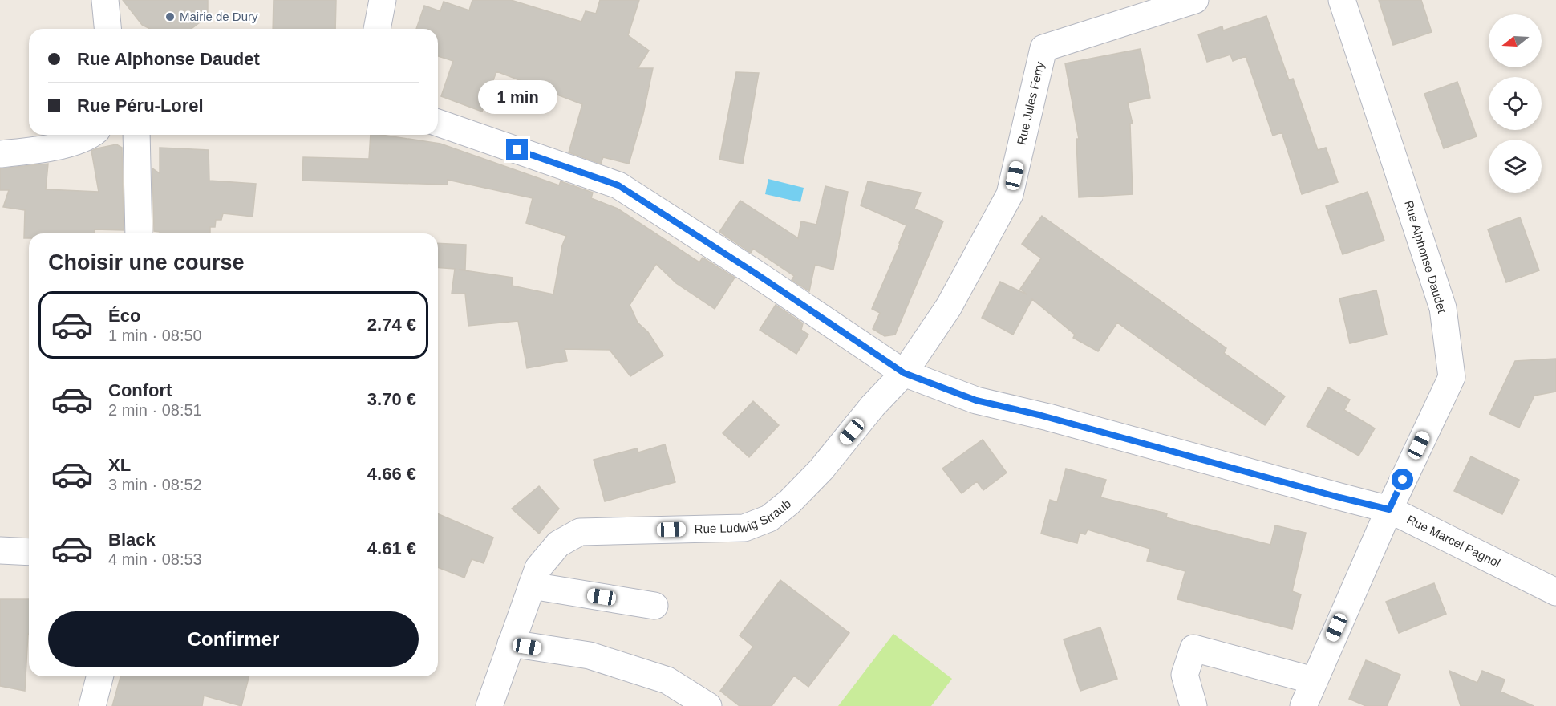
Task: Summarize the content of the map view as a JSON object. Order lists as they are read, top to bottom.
{
  "streets": {
    "street": [
      "Rue Jules Ferry",
      "Rue Alphonse Daudet",
      "Rue Ludwig Straub",
      "Rue Marcel Pagnol"
    ]
  },
  "crossings": [
    ["Rue Jules Ferry", "Rue Ludwig Straub"],
    ["Rue Jules Ferry", "Rue Marcel Pagnol"],
    ["Rue Alphonse Daudet", "Rue Marcel Pagnol"],
    ["Rue Ludwig Straub", "Rue Marcel Pagnol"]
  ],
  "places": ["Mairie de Dury"],
  "north": "left",
  "page": {
    "banner": ["Rue Alphonse Daudet", "Rue Péru-Lorel"],
    "bubble": "1 min",
    "heading": "Choisir une course",
    "list": [
      {
        "name": "Éco",
        "note": "1 min · 08:50",
        "value": "2.74 €"
      },
      {
        "name": "Confort",
        "note": "2 min · 08:51",
        "value": "3.70 €"
      },
      {
        "name": "XL",
        "note": "3 min · 08:52",
        "value": "4.66 €"
      },
      {
        "name": "Black",
        "note": "4 min · 08:53",
        "value": "4.61 €"
      }
    ],
    "buttons": "Confirmer"
  }
}
